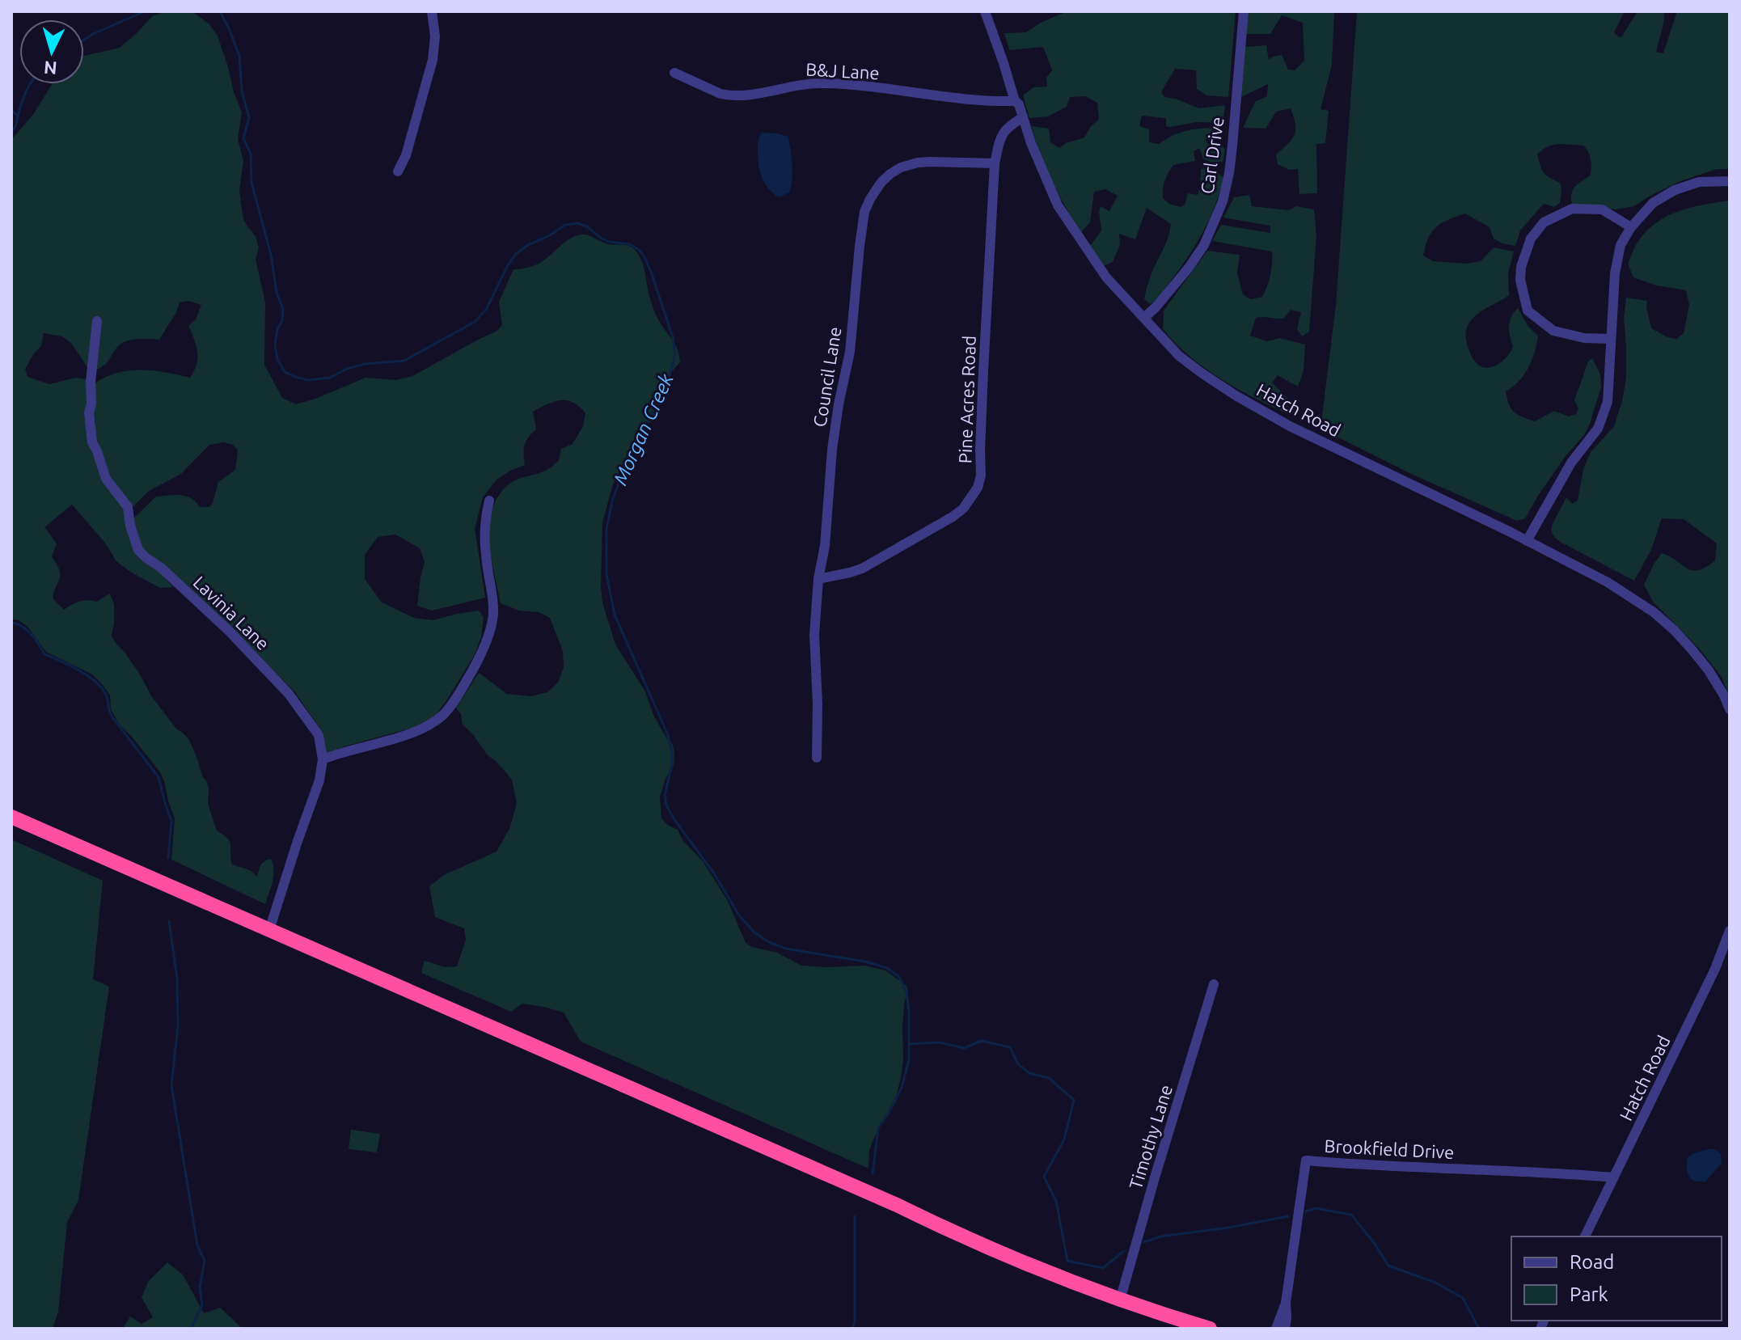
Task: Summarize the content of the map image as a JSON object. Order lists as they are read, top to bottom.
{
  "streets": {
    "street": [
      "B&J Lane",
      "Carl Drive",
      "Council Lane",
      "Pine Acres Road",
      "Hatch Road",
      "Lavinia Lane",
      "Timothy Lane",
      "Brookfield Drive"
    ]
  },
  "crossings": [
    ["B&J Lane", "Hatch Road"],
    ["Carl Drive", "Hatch Road"],
    ["Council Lane", "Pine Acres Road"],
    ["Hatch Road", "Brookfield Drive"]
  ],
  "water": ["Morgan Creek"],
  "legend": ["Road", "Park"],
  "north": "bottom"
}
